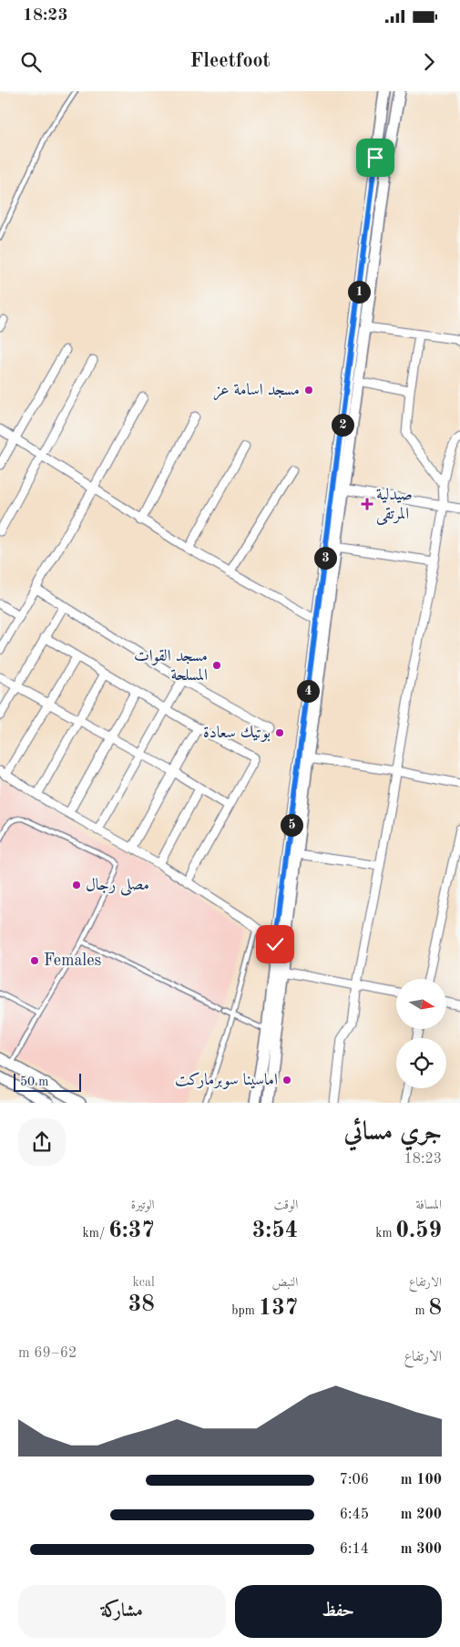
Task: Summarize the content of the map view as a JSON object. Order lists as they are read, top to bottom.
{
  "places": {
    "other": [
      "مسجد اسامة عز",
      "مسجد القوات المسلحة",
      "بوتيك سعادة",
      "مصلى رجال",
      "Females",
      "اماسينا سوبرماركت"
    ],
    "health": ["صيدلية المرتقى"]
  },
  "scale_bar": "50 m",
  "north": "right",
  "page": {
    "status": "18:23",
    "header": "Fleetfoot",
    "pins": [
      "1",
      "2",
      "3",
      "4",
      "5"
    ],
    "scale": "50 m",
    "heading": ["جري مسائي", "18:23"],
    "stats": [
      ["المسافة", "0.59 km"],
      ["الوقت", "3:54"],
      ["الوتيرة", "6:37 /km"],
      ["الارتفاع", "8 m"],
      ["النبض", "137 bpm"],
      ["kcal", "38"]
    ],
    "chart": ["الارتفاع", "62–69 m"],
    "list": [
      {
        "name": "100 m",
        "note": "7:06"
      },
      {
        "name": "200 m",
        "note": "6:45"
      },
      {
        "name": "300 m",
        "note": "6:14"
      }
    ],
    "buttons": ["حفظ", "مشاركة"]
  }
}
